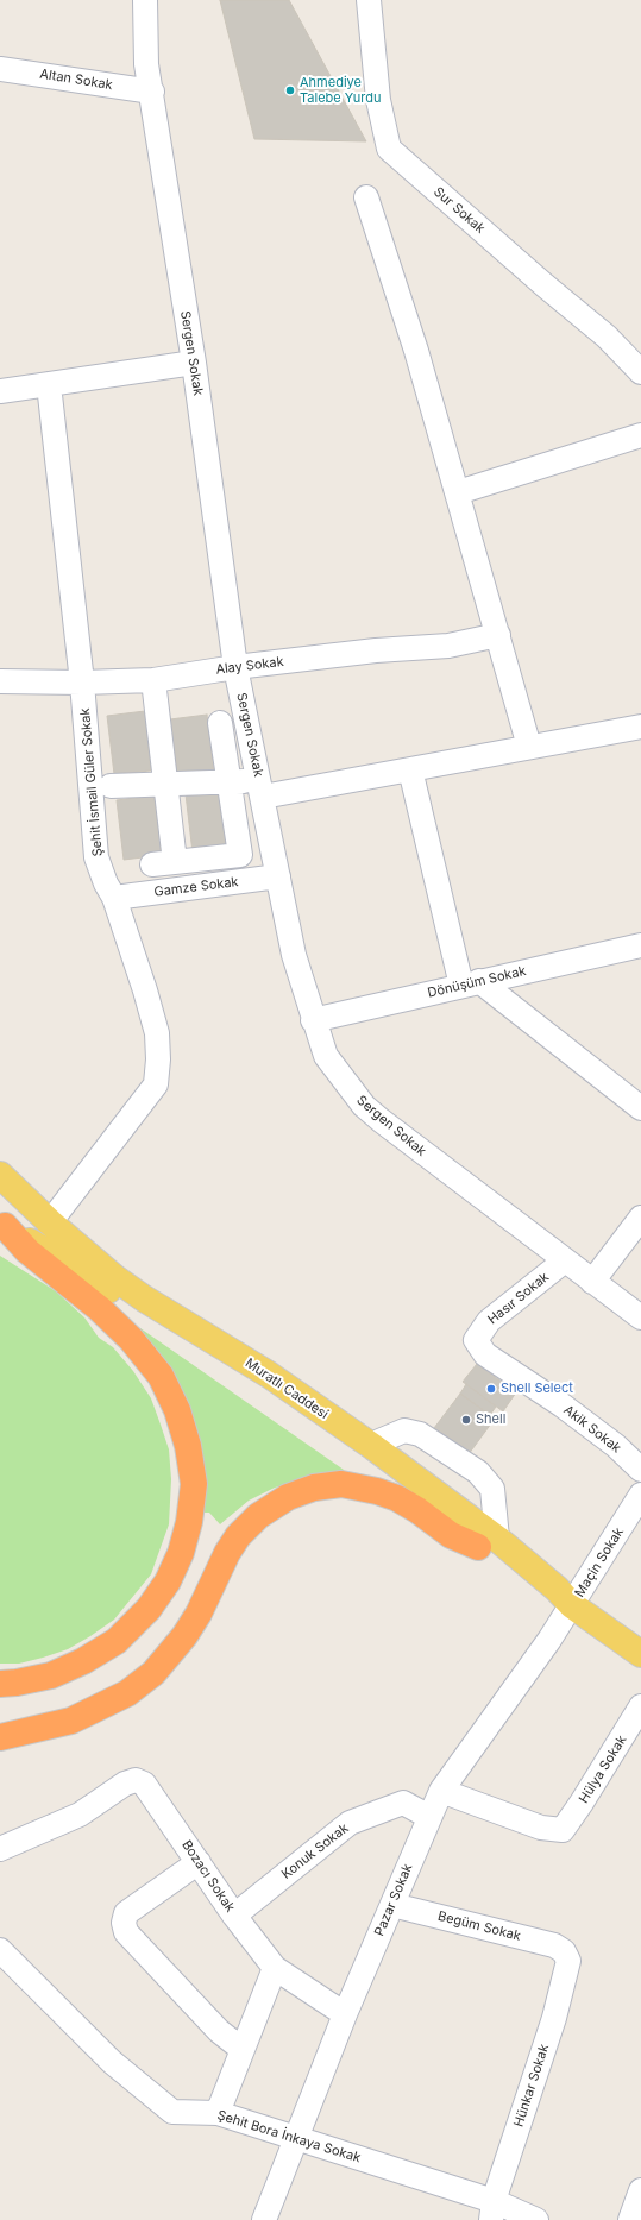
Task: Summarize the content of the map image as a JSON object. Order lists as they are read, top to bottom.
{
  "streets": {
    "main road": ["Muratlı Caddesi"],
    "street": [
      "Altan Sokak",
      "Sur Sokak",
      "Sergen Sokak",
      "Alay Sokak",
      "Şehit İsmail Güler Sokak",
      "Gamze Sokak",
      "Dönüşüm Sokak",
      "Hasır Sokak",
      "Akik Sokak",
      "Maçin Sokak",
      "Hülya Sokak",
      "Konuk Sokak",
      "Bozacı Sokak",
      "Pazar Sokak",
      "Begüm Sokak",
      "Hünkar Sokak",
      "Şehit Bora İnkaya Sokak"
    ]
  },
  "crossings": [
    ["Altan Sokak", "Sergen Sokak"],
    ["Sergen Sokak", "Alay Sokak"],
    ["Sergen Sokak", "Gamze Sokak"],
    ["Sergen Sokak", "Dönüşüm Sokak"],
    ["Sergen Sokak", "Hasır Sokak"],
    ["Alay Sokak", "Şehit İsmail Güler Sokak"],
    ["Şehit İsmail Güler Sokak", "Gamze Sokak"],
    ["Şehit İsmail Güler Sokak", "Muratlı Caddesi"],
    ["Hasır Sokak", "Akik Sokak"],
    ["Muratlı Caddesi", "Maçin Sokak"],
    ["Muratlı Caddesi", "Pazar Sokak"],
    ["Maçin Sokak", "Pazar Sokak"],
    ["Hülya Sokak", "Pazar Sokak"],
    ["Konuk Sokak", "Bozacı Sokak"],
    ["Konuk Sokak", "Pazar Sokak"],
    ["Bozacı Sokak", "Pazar Sokak"],
    ["Pazar Sokak", "Begüm Sokak"],
    ["Pazar Sokak", "Şehit Bora İnkaya Sokak"],
    ["Begüm Sokak", "Hünkar Sokak"],
    ["Hünkar Sokak", "Şehit Bora İnkaya Sokak"]
  ],
  "places": ["Ahmediye Talebe Yurdu", "Shell Select", "Shell"]
}
